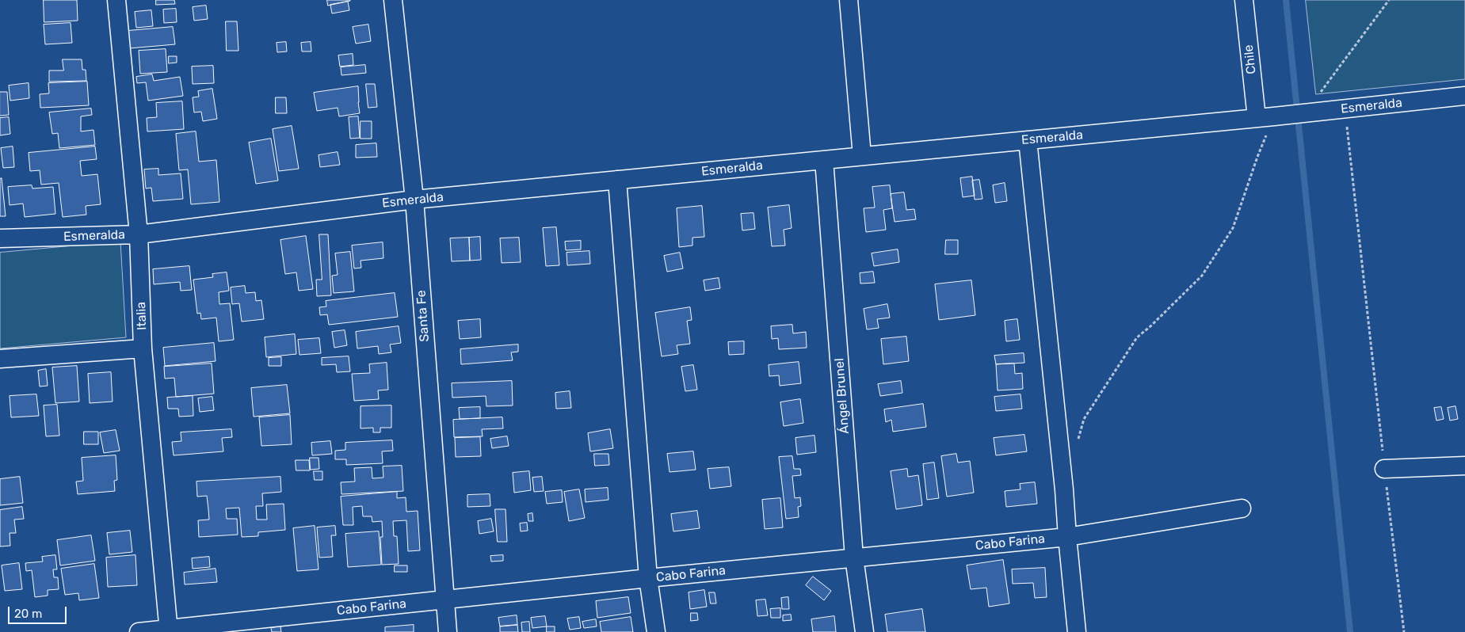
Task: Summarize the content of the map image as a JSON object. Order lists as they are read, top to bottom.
{
  "streets": {
    "street": [
      "Chile",
      "Esmeralda",
      "Italia",
      "Santa Fe",
      "Ángel Brunel",
      "Cabo Farina"
    ]
  },
  "crossings": [
    ["Chile", "Esmeralda"],
    ["Esmeralda", "Italia"],
    ["Esmeralda", "Santa Fe"],
    ["Esmeralda", "Ángel Brunel"],
    ["Italia", "Cabo Farina"],
    ["Santa Fe", "Cabo Farina"],
    ["Ángel Brunel", "Cabo Farina"]
  ],
  "scale_bar": "20 m"
}
